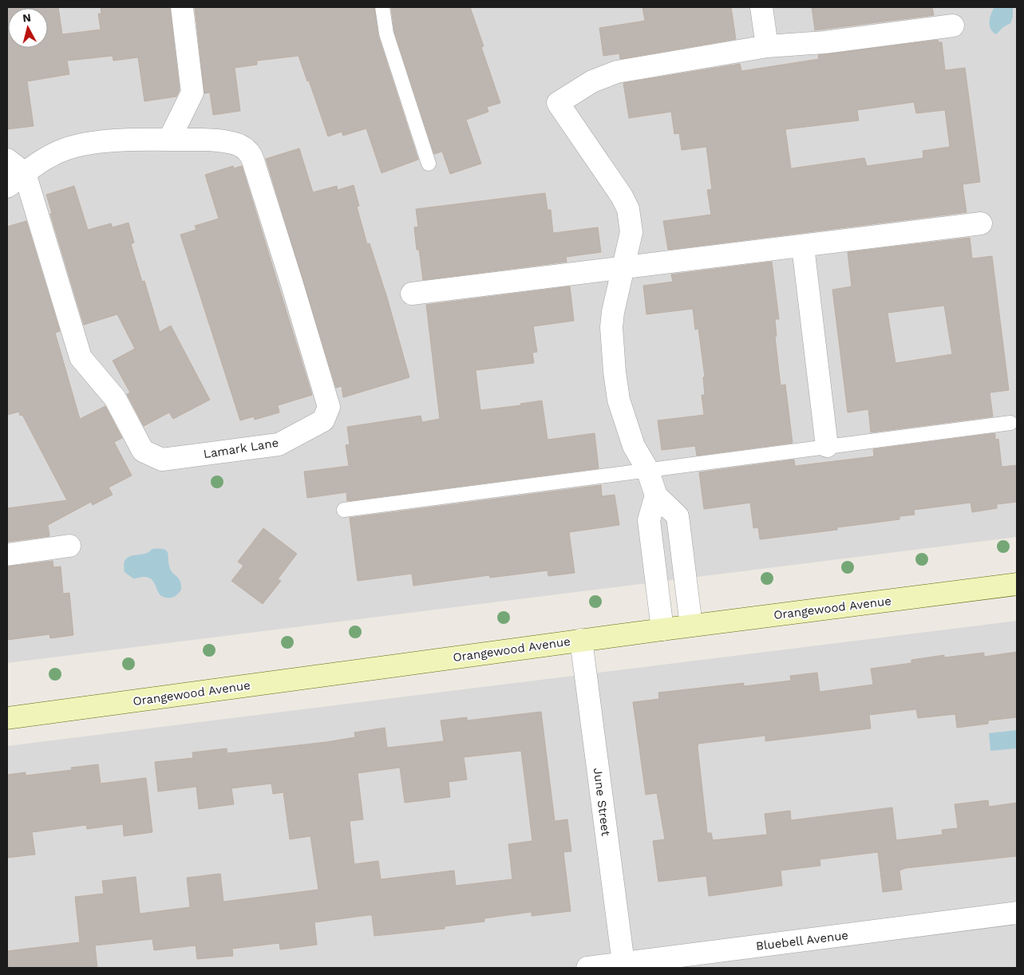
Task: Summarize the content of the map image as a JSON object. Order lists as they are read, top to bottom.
{
  "streets": {
    "main road": ["Orangewood Avenue"],
    "street": ["Lamark Lane", "June Street", "Bluebell Avenue"]
  },
  "crossings": [
    ["Orangewood Avenue", "June Street"],
    ["June Street", "Bluebell Avenue"]
  ],
  "north": "top"
}
